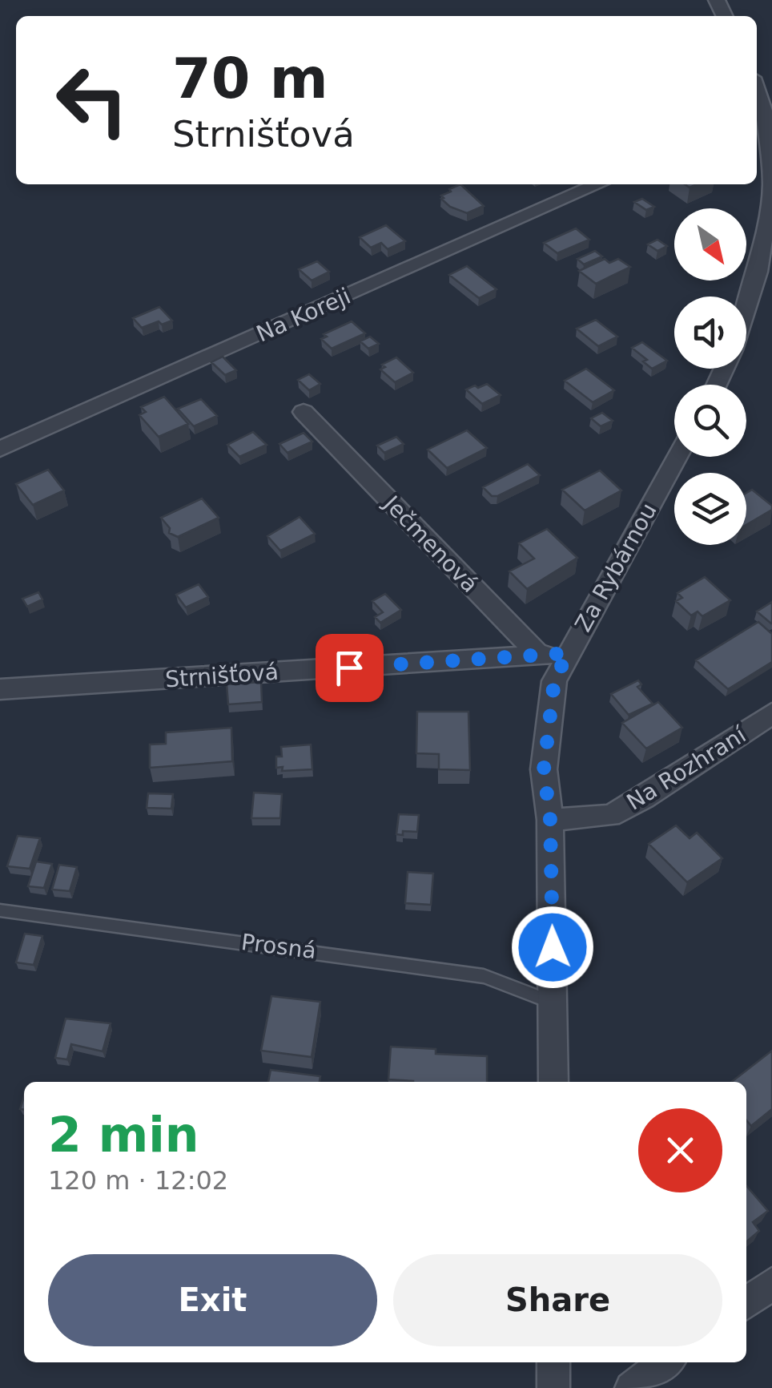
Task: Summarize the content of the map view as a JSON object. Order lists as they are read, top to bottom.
{
  "streets": {
    "street": [
      "Na Koreji",
      "Ječmenová",
      "Za Rybárnou",
      "Strnišťová",
      "Na Rozhraní"
    ],
    "lane": ["Prosná"]
  },
  "crossings": [
    ["Ječmenová", "Strnišťová"],
    ["Za Rybárnou", "Na Rozhraní"],
    ["Za Rybárnou", "Prosná"]
  ],
  "north": "bottom right",
  "page": {
    "turn": ["70 m", "Strnišťová"],
    "heading": ["2 min", "120 m · 12:02"],
    "buttons": ["Exit", "Share"]
  }
}
